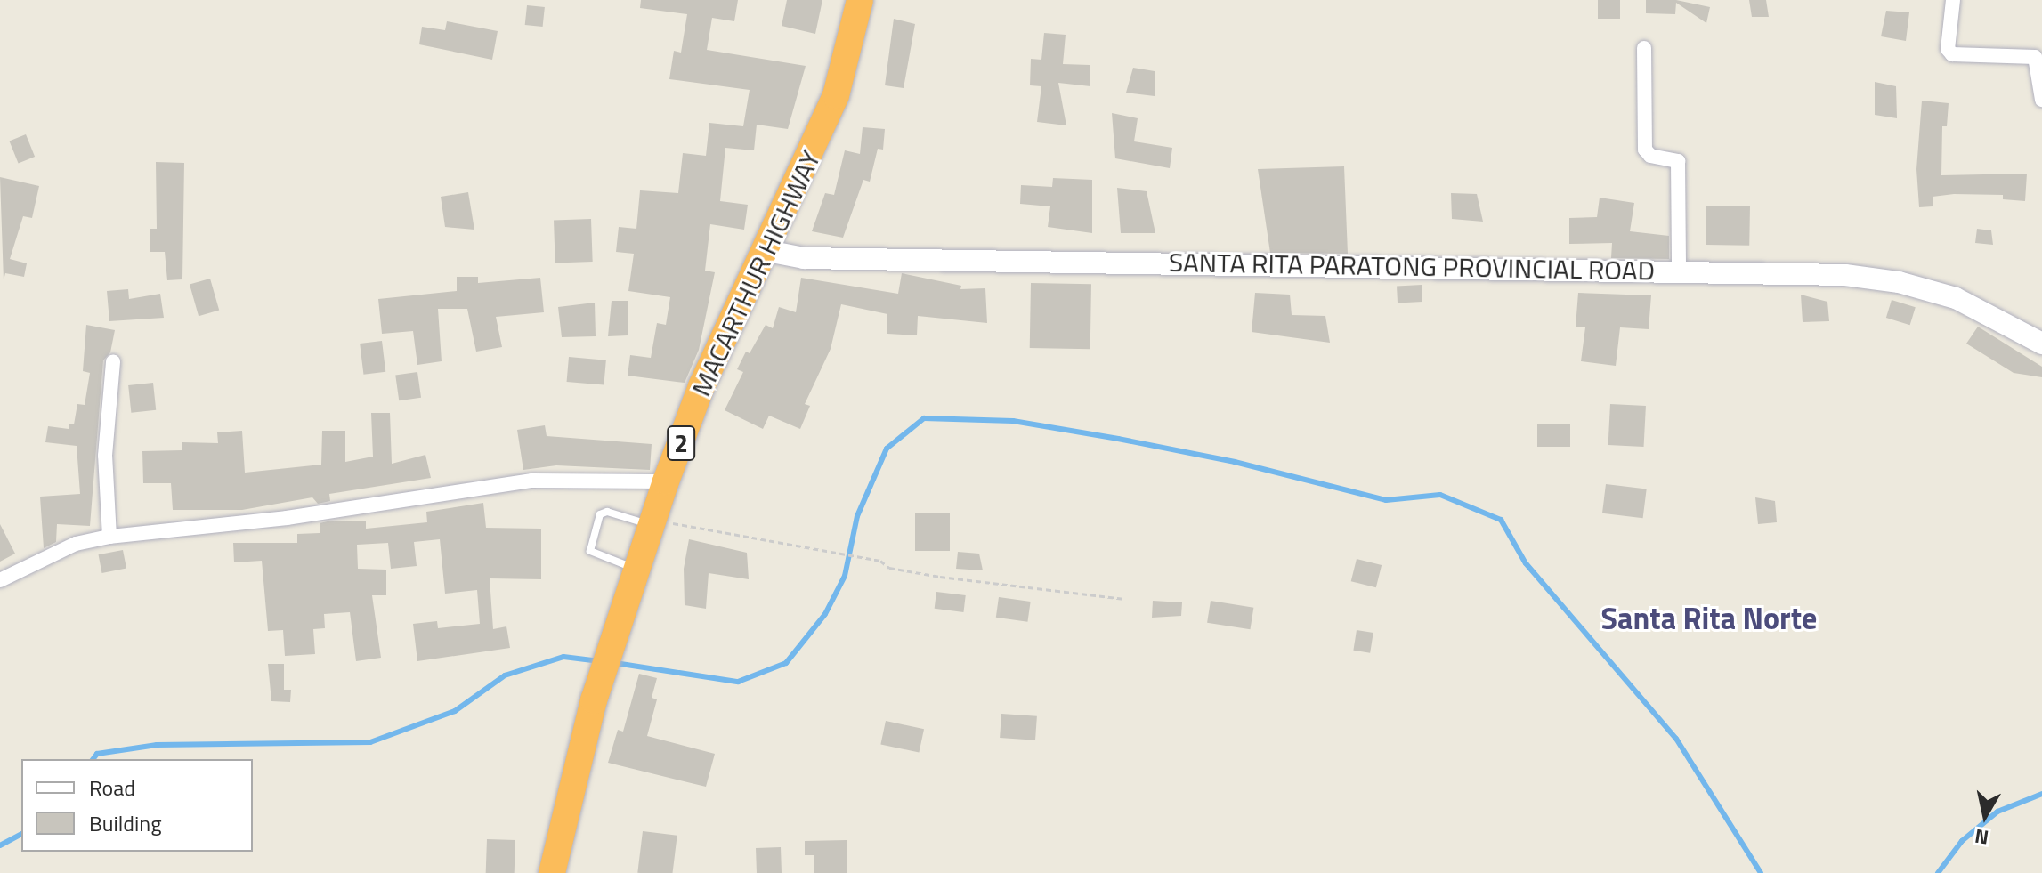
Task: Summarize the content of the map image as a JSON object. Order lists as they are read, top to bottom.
{
  "streets": {
    "highway": ["MACARTHUR HIGHWAY", "2"],
    "street": ["SANTA RITA PARATONG PROVINCIAL ROAD"]
  },
  "crossings": [
    ["SANTA RITA PARATONG PROVINCIAL ROAD", "MACARTHUR HIGHWAY"]
  ],
  "districts": ["Santa Rita Norte"],
  "legend": ["Road", "Building"],
  "north": "bottom"
}
